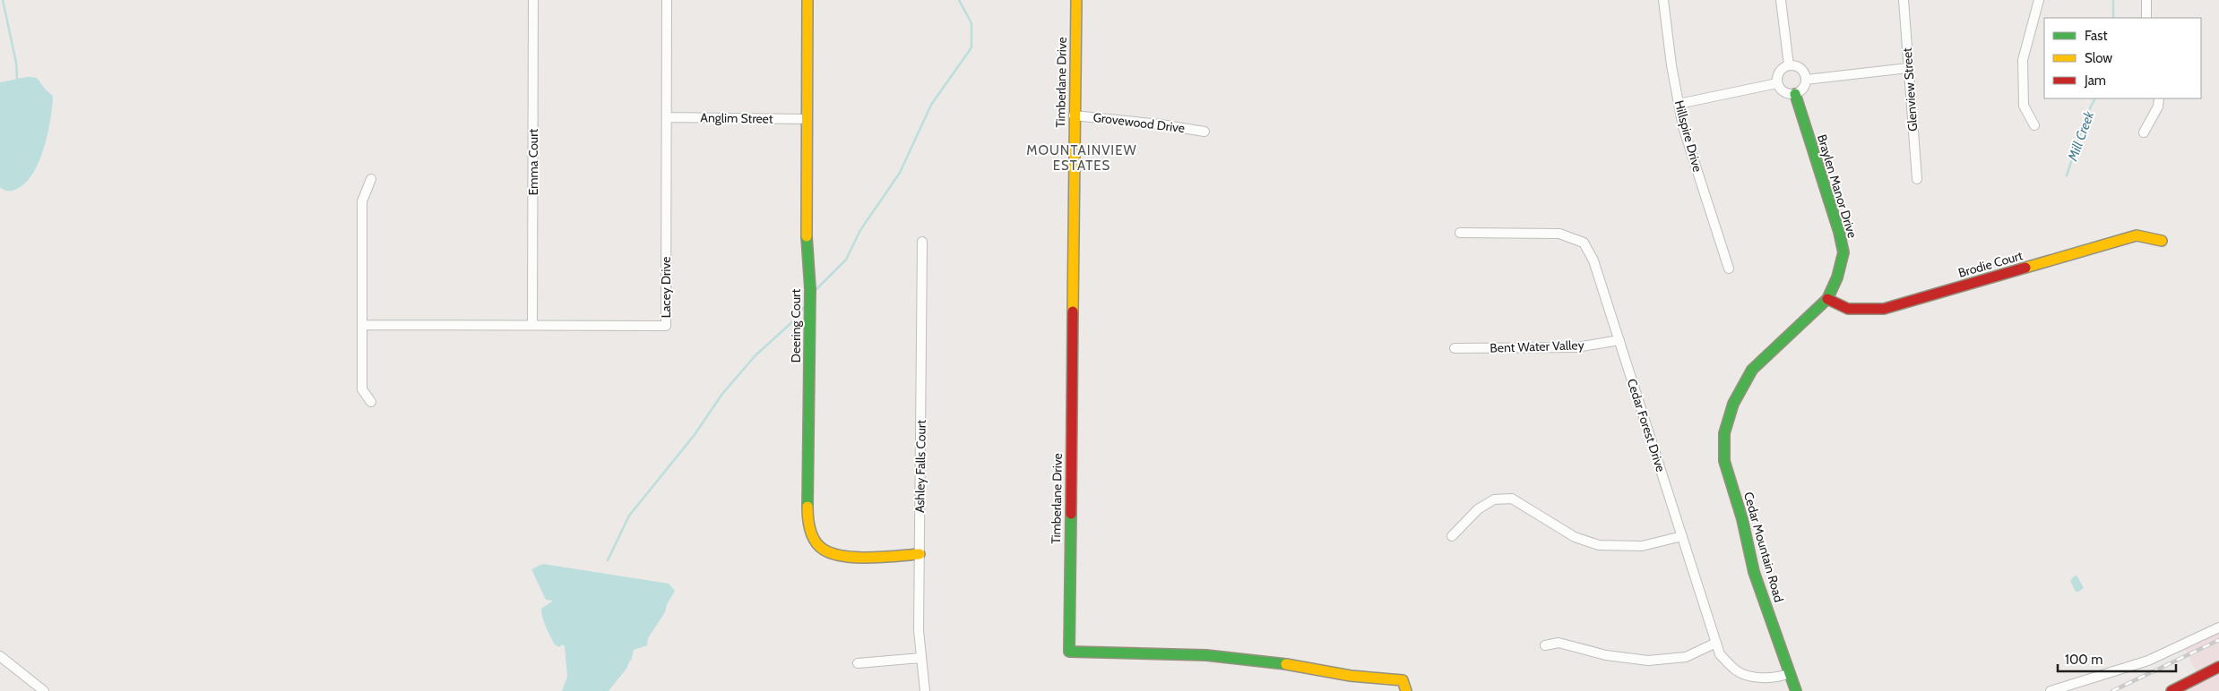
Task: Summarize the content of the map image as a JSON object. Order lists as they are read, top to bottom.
{
  "streets": {
    "street": [
      "Timberlane Drive",
      "Glenview Street",
      "Anglim Street",
      "Grovewood Drive",
      "Hillspire Drive",
      "Emma Court",
      "Braylen Manor Drive",
      "Brodie Court",
      "Lacey Drive",
      "Deering Court",
      "Bent Water Valley",
      "Cedar Forest Drive",
      "Ashley Falls Court",
      "Cedar Mountain Road"
    ]
  },
  "crossings": [
    ["Timberlane Drive", "Grovewood Drive"],
    ["Anglim Street", "Lacey Drive"],
    ["Anglim Street", "Deering Court"],
    ["Emma Court", "Lacey Drive"],
    ["Braylen Manor Drive", "Brodie Court"],
    ["Braylen Manor Drive", "Cedar Mountain Road"],
    ["Deering Court", "Ashley Falls Court"],
    ["Bent Water Valley", "Cedar Forest Drive"],
    ["Cedar Forest Drive", "Cedar Mountain Road"]
  ],
  "districts": ["MOUNTAINVIEW ESTATES"],
  "water": ["Mill Creek"],
  "legend": ["Fast", "Slow", "Jam"],
  "scale_bar": "100 m"
}
